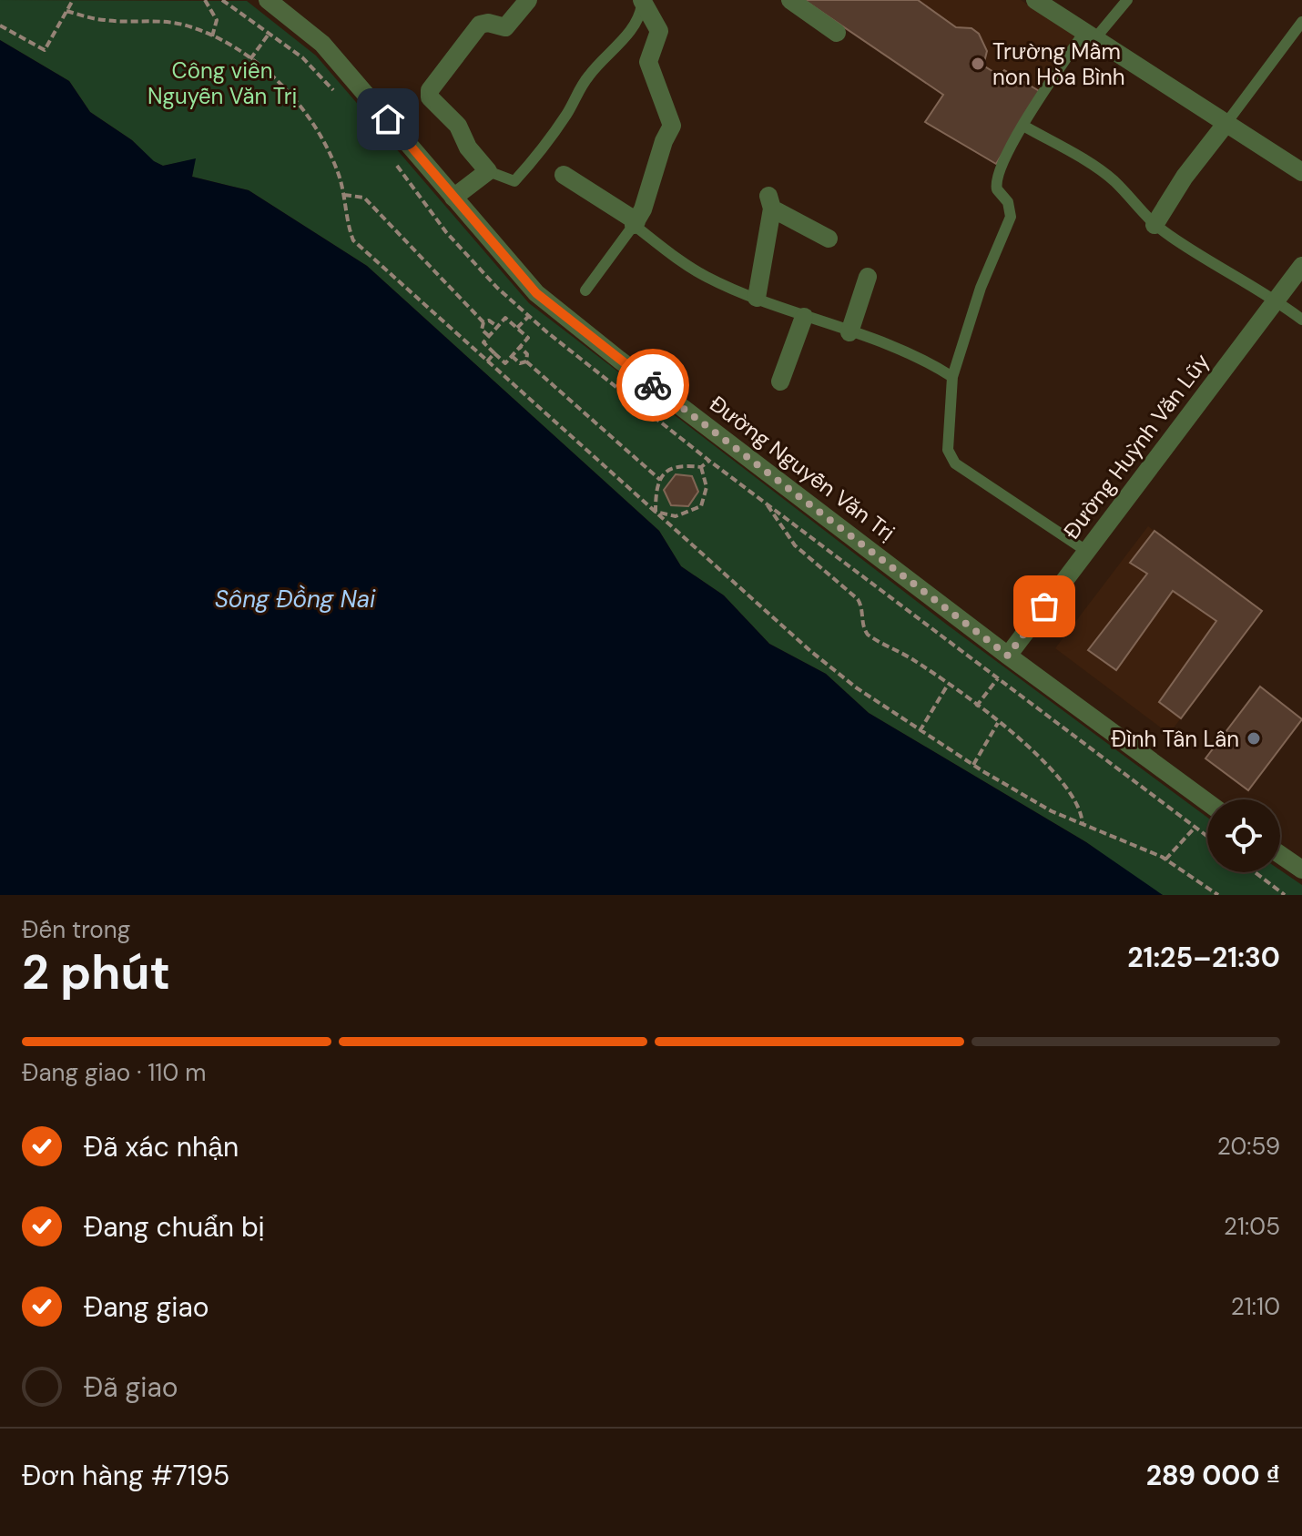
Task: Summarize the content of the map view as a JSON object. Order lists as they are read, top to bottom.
{
  "streets": {
    "street": ["Đường Huỳnh Văn Lũy", "Đường Nguyễn Văn Trị"]
  },
  "crossings": [
    ["Đường Huỳnh Văn Lũy", "Đường Nguyễn Văn Trị"]
  ],
  "water": ["Sông Đồng Nai"],
  "parks": ["Công viên Nguyễn Văn Trị"],
  "places": ["Trường Mầm non Hòa Bình", "Đình Tân Lân"],
  "page": {
    "heading": ["2 phút", "Đến trong", "21:25–21:30"],
    "panel": ["Đơn hàng #7195", "289 000 ₫"],
    "bar": "Đang giao · 110 m",
    "list": [
      ["Đã xác nhận", "20:59"],
      ["Đang chuẩn bị", "21:05"],
      ["Đang giao", "21:10"],
      "Đã giao"
    ]
  }
}
